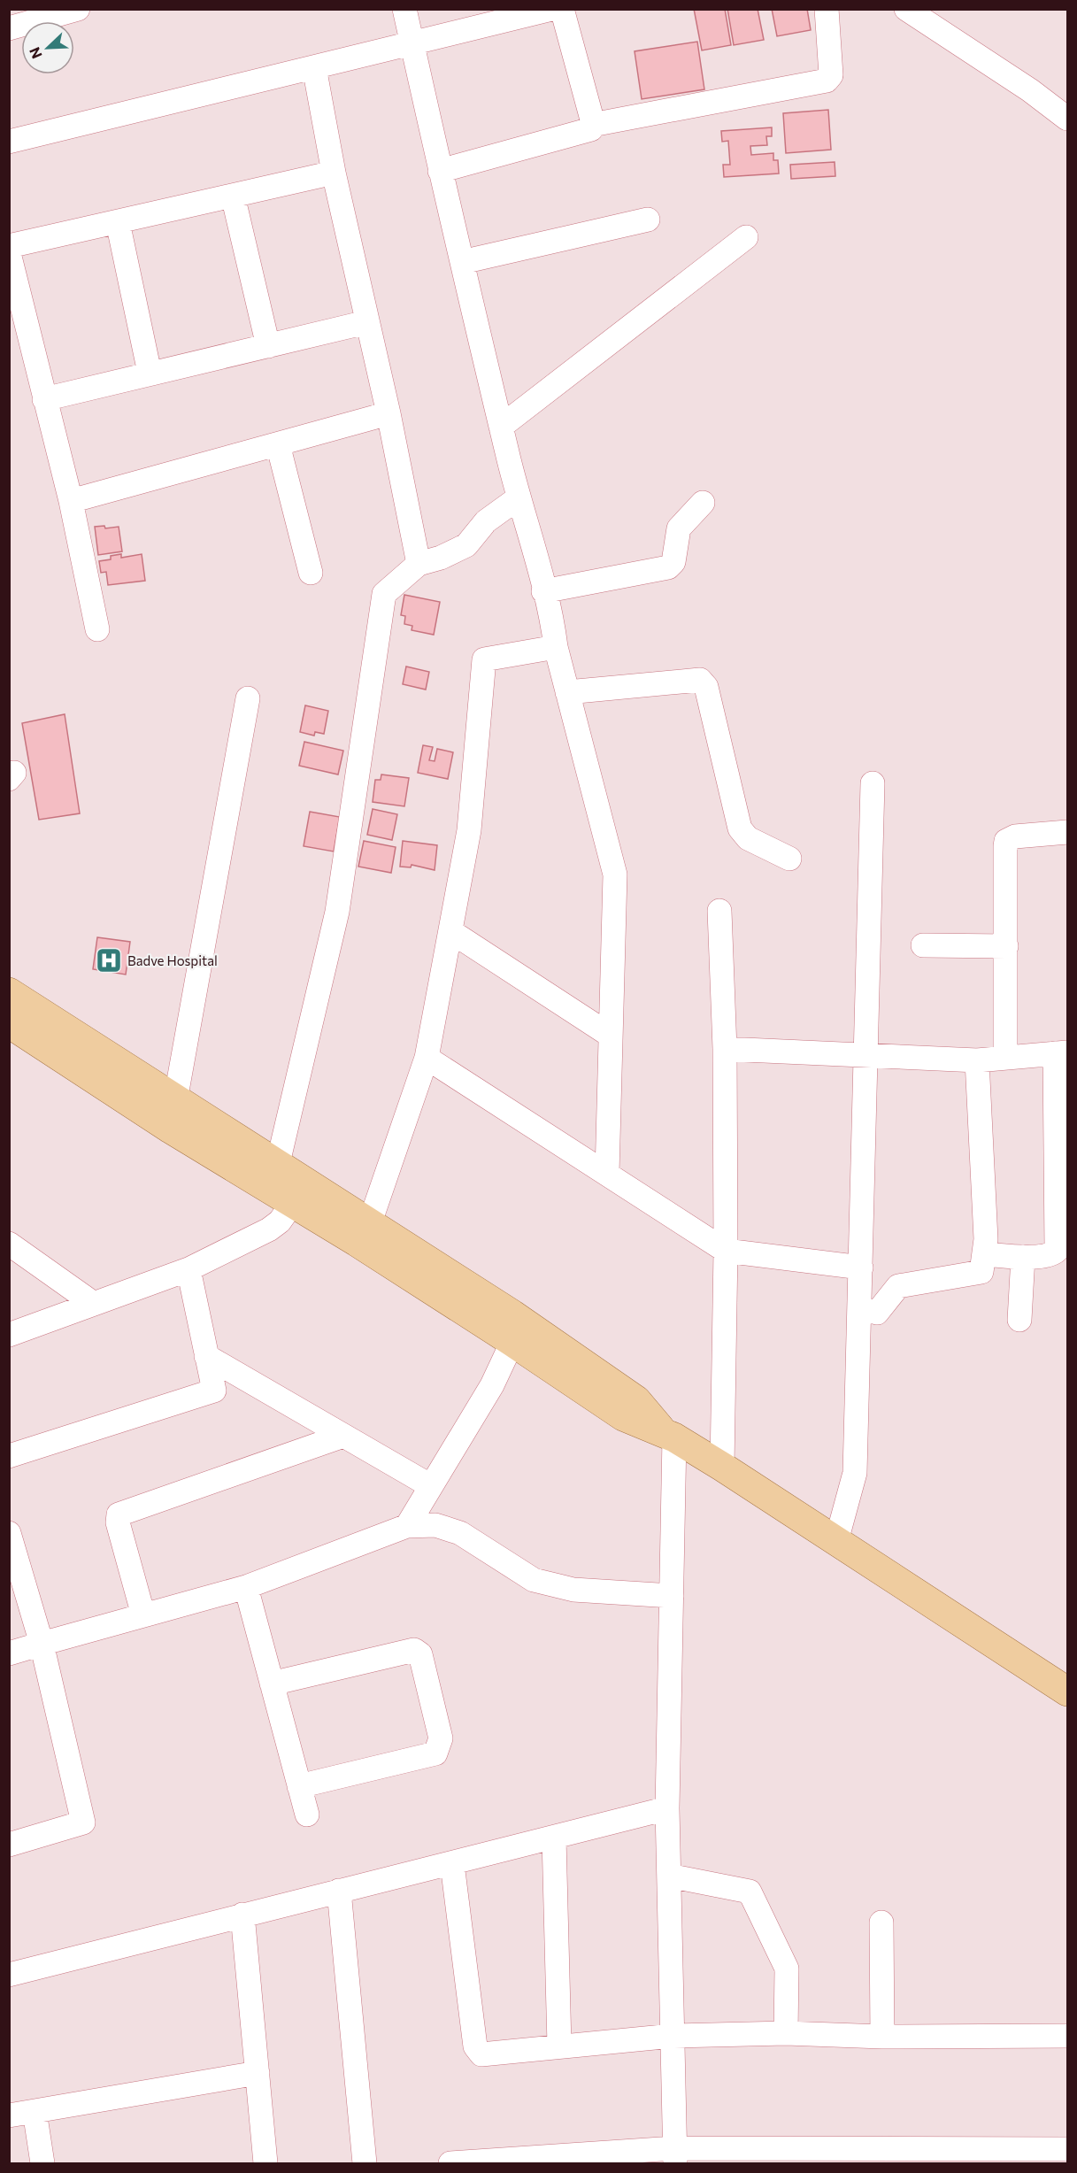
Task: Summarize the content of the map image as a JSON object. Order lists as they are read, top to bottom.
{
  "places": {
    "hospital": ["Badve Hospital"]
  },
  "north": "bottom left"
}
